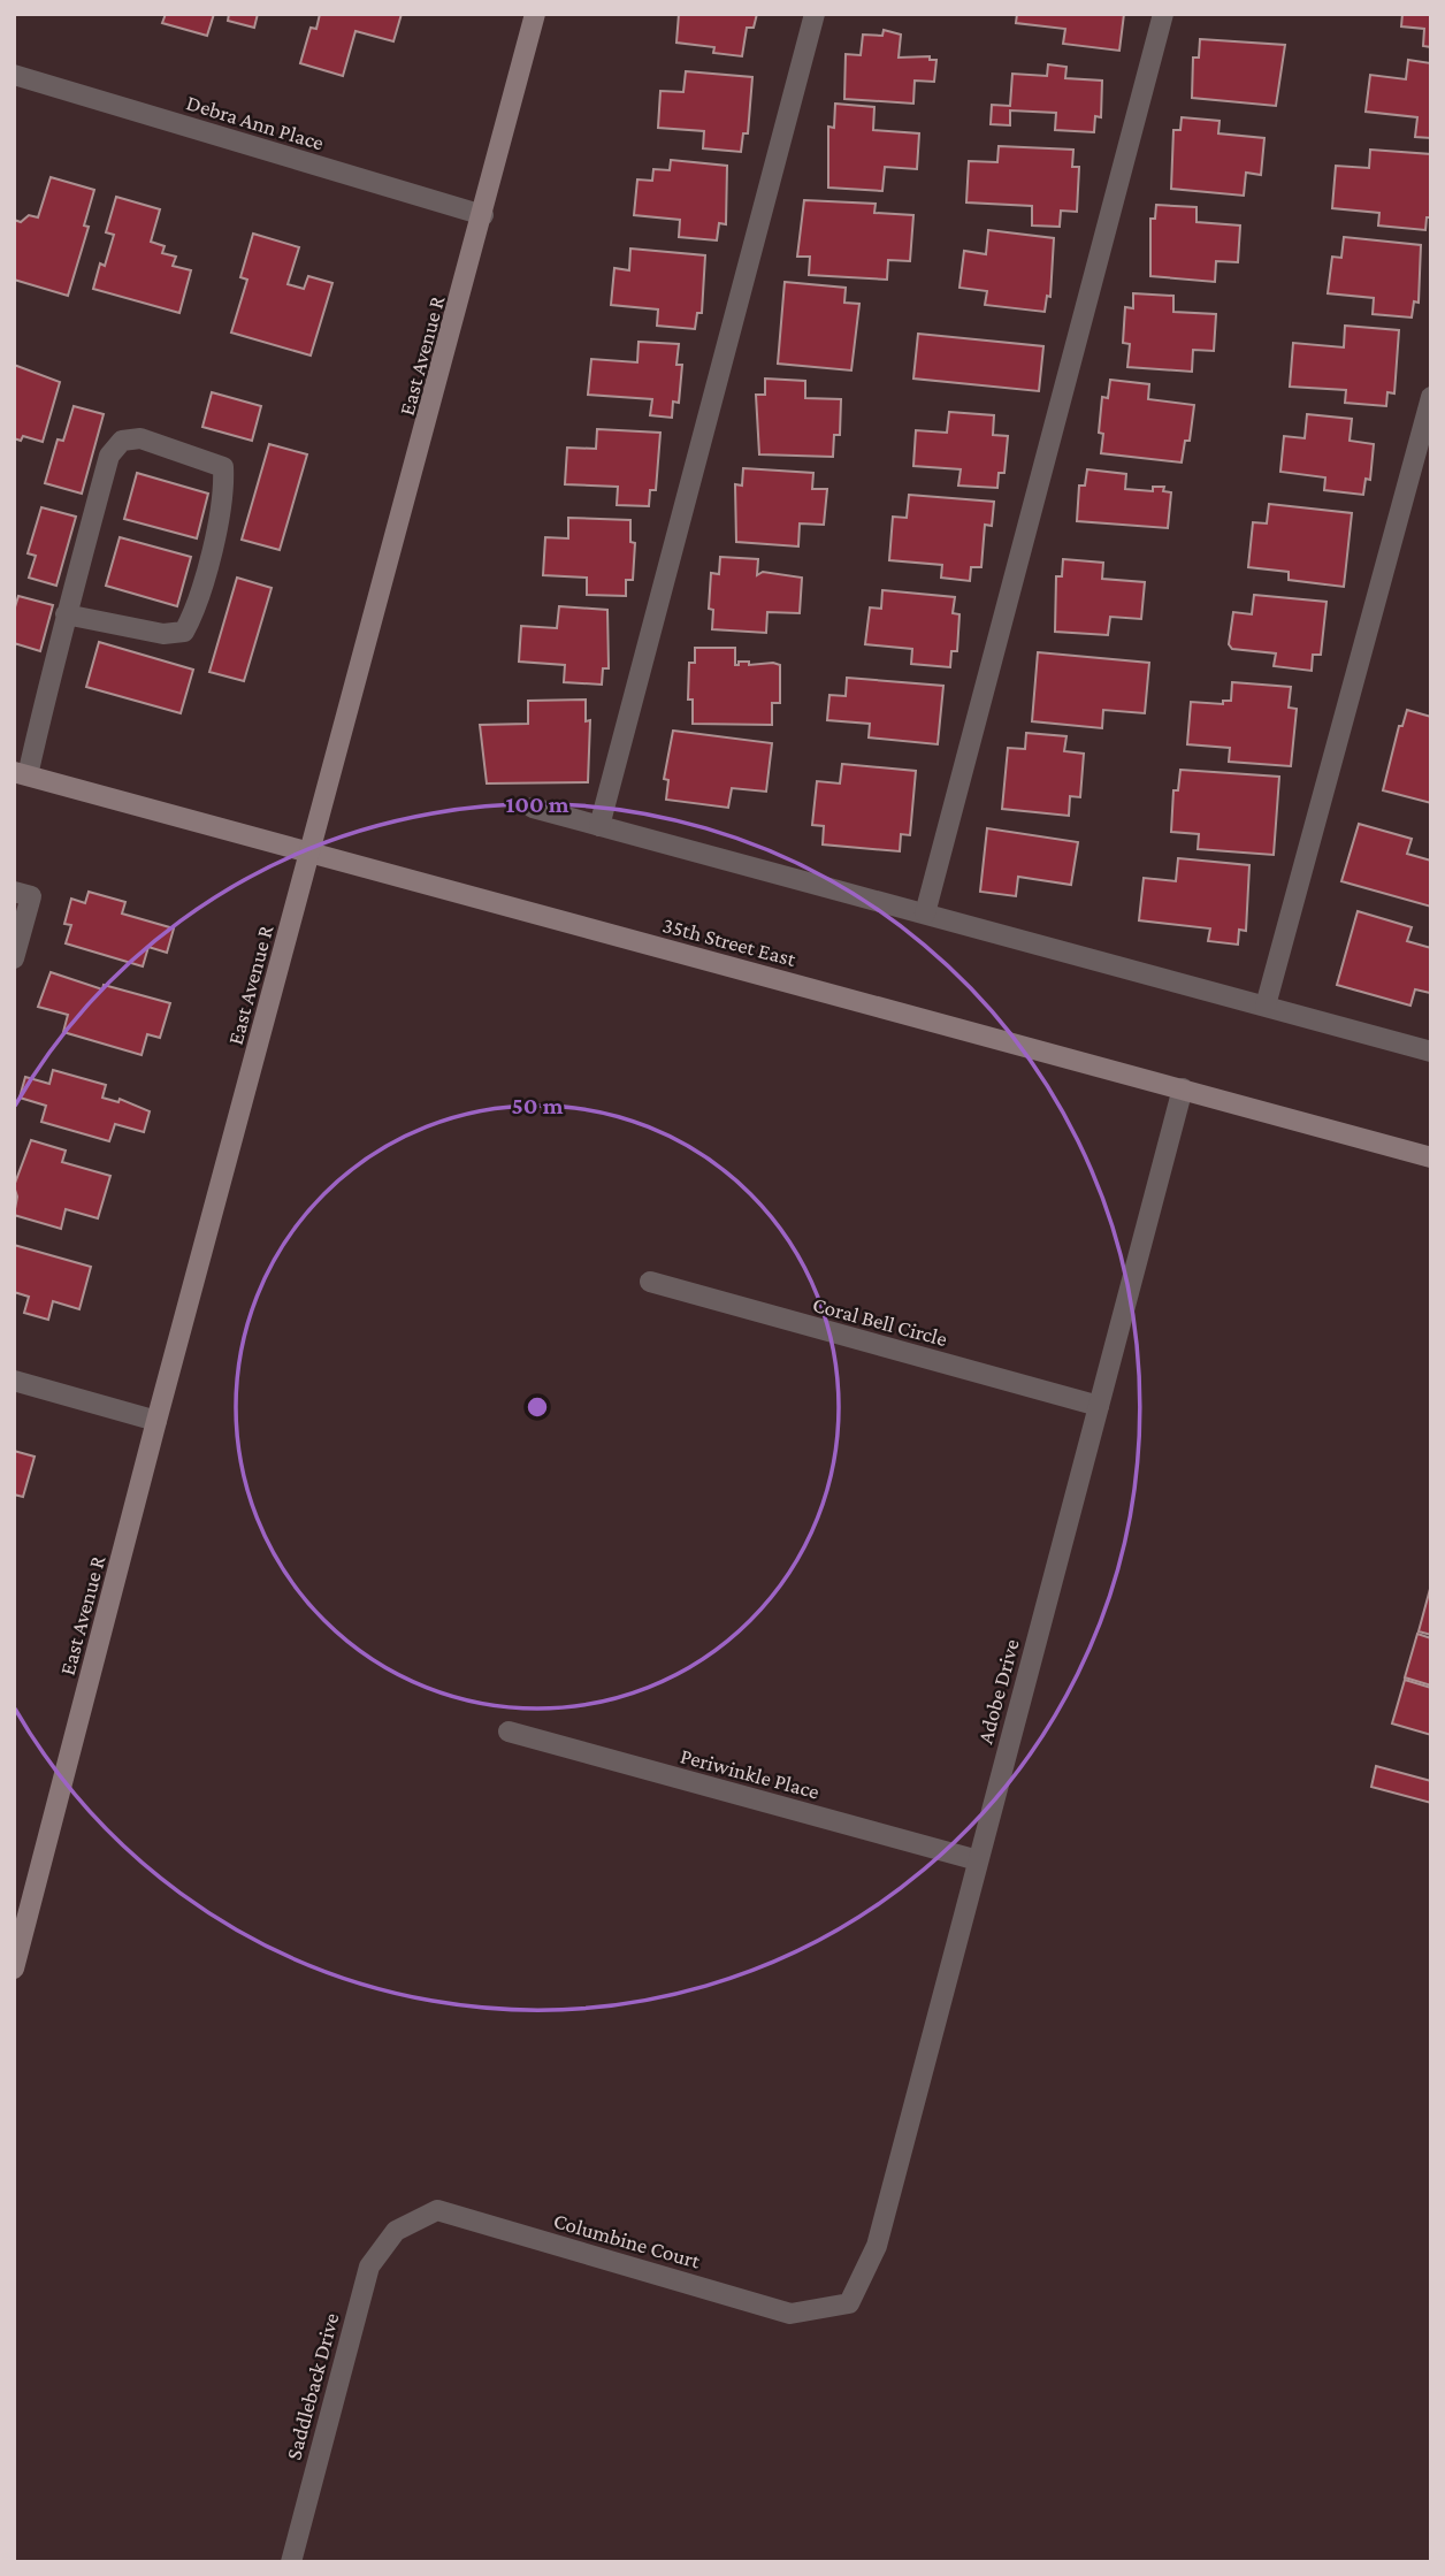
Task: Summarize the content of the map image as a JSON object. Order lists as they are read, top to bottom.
{
  "streets": {
    "main road": ["East Avenue R", "35th Street East"],
    "street": [
      "Debra Ann Place",
      "Coral Bell Circle",
      "Adobe Drive",
      "Periwinkle Place",
      "Columbine Court",
      "Saddleback Drive"
    ]
  },
  "crossings": [
    ["Debra Ann Place", "East Avenue R"],
    ["East Avenue R", "35th Street East"],
    ["35th Street East", "Adobe Drive"],
    ["Coral Bell Circle", "Adobe Drive"],
    ["Adobe Drive", "Periwinkle Place"],
    ["Adobe Drive", "Columbine Court"],
    ["Columbine Court", "Saddleback Drive"]
  ],
  "rings": ["100 m", "50 m"]
}
